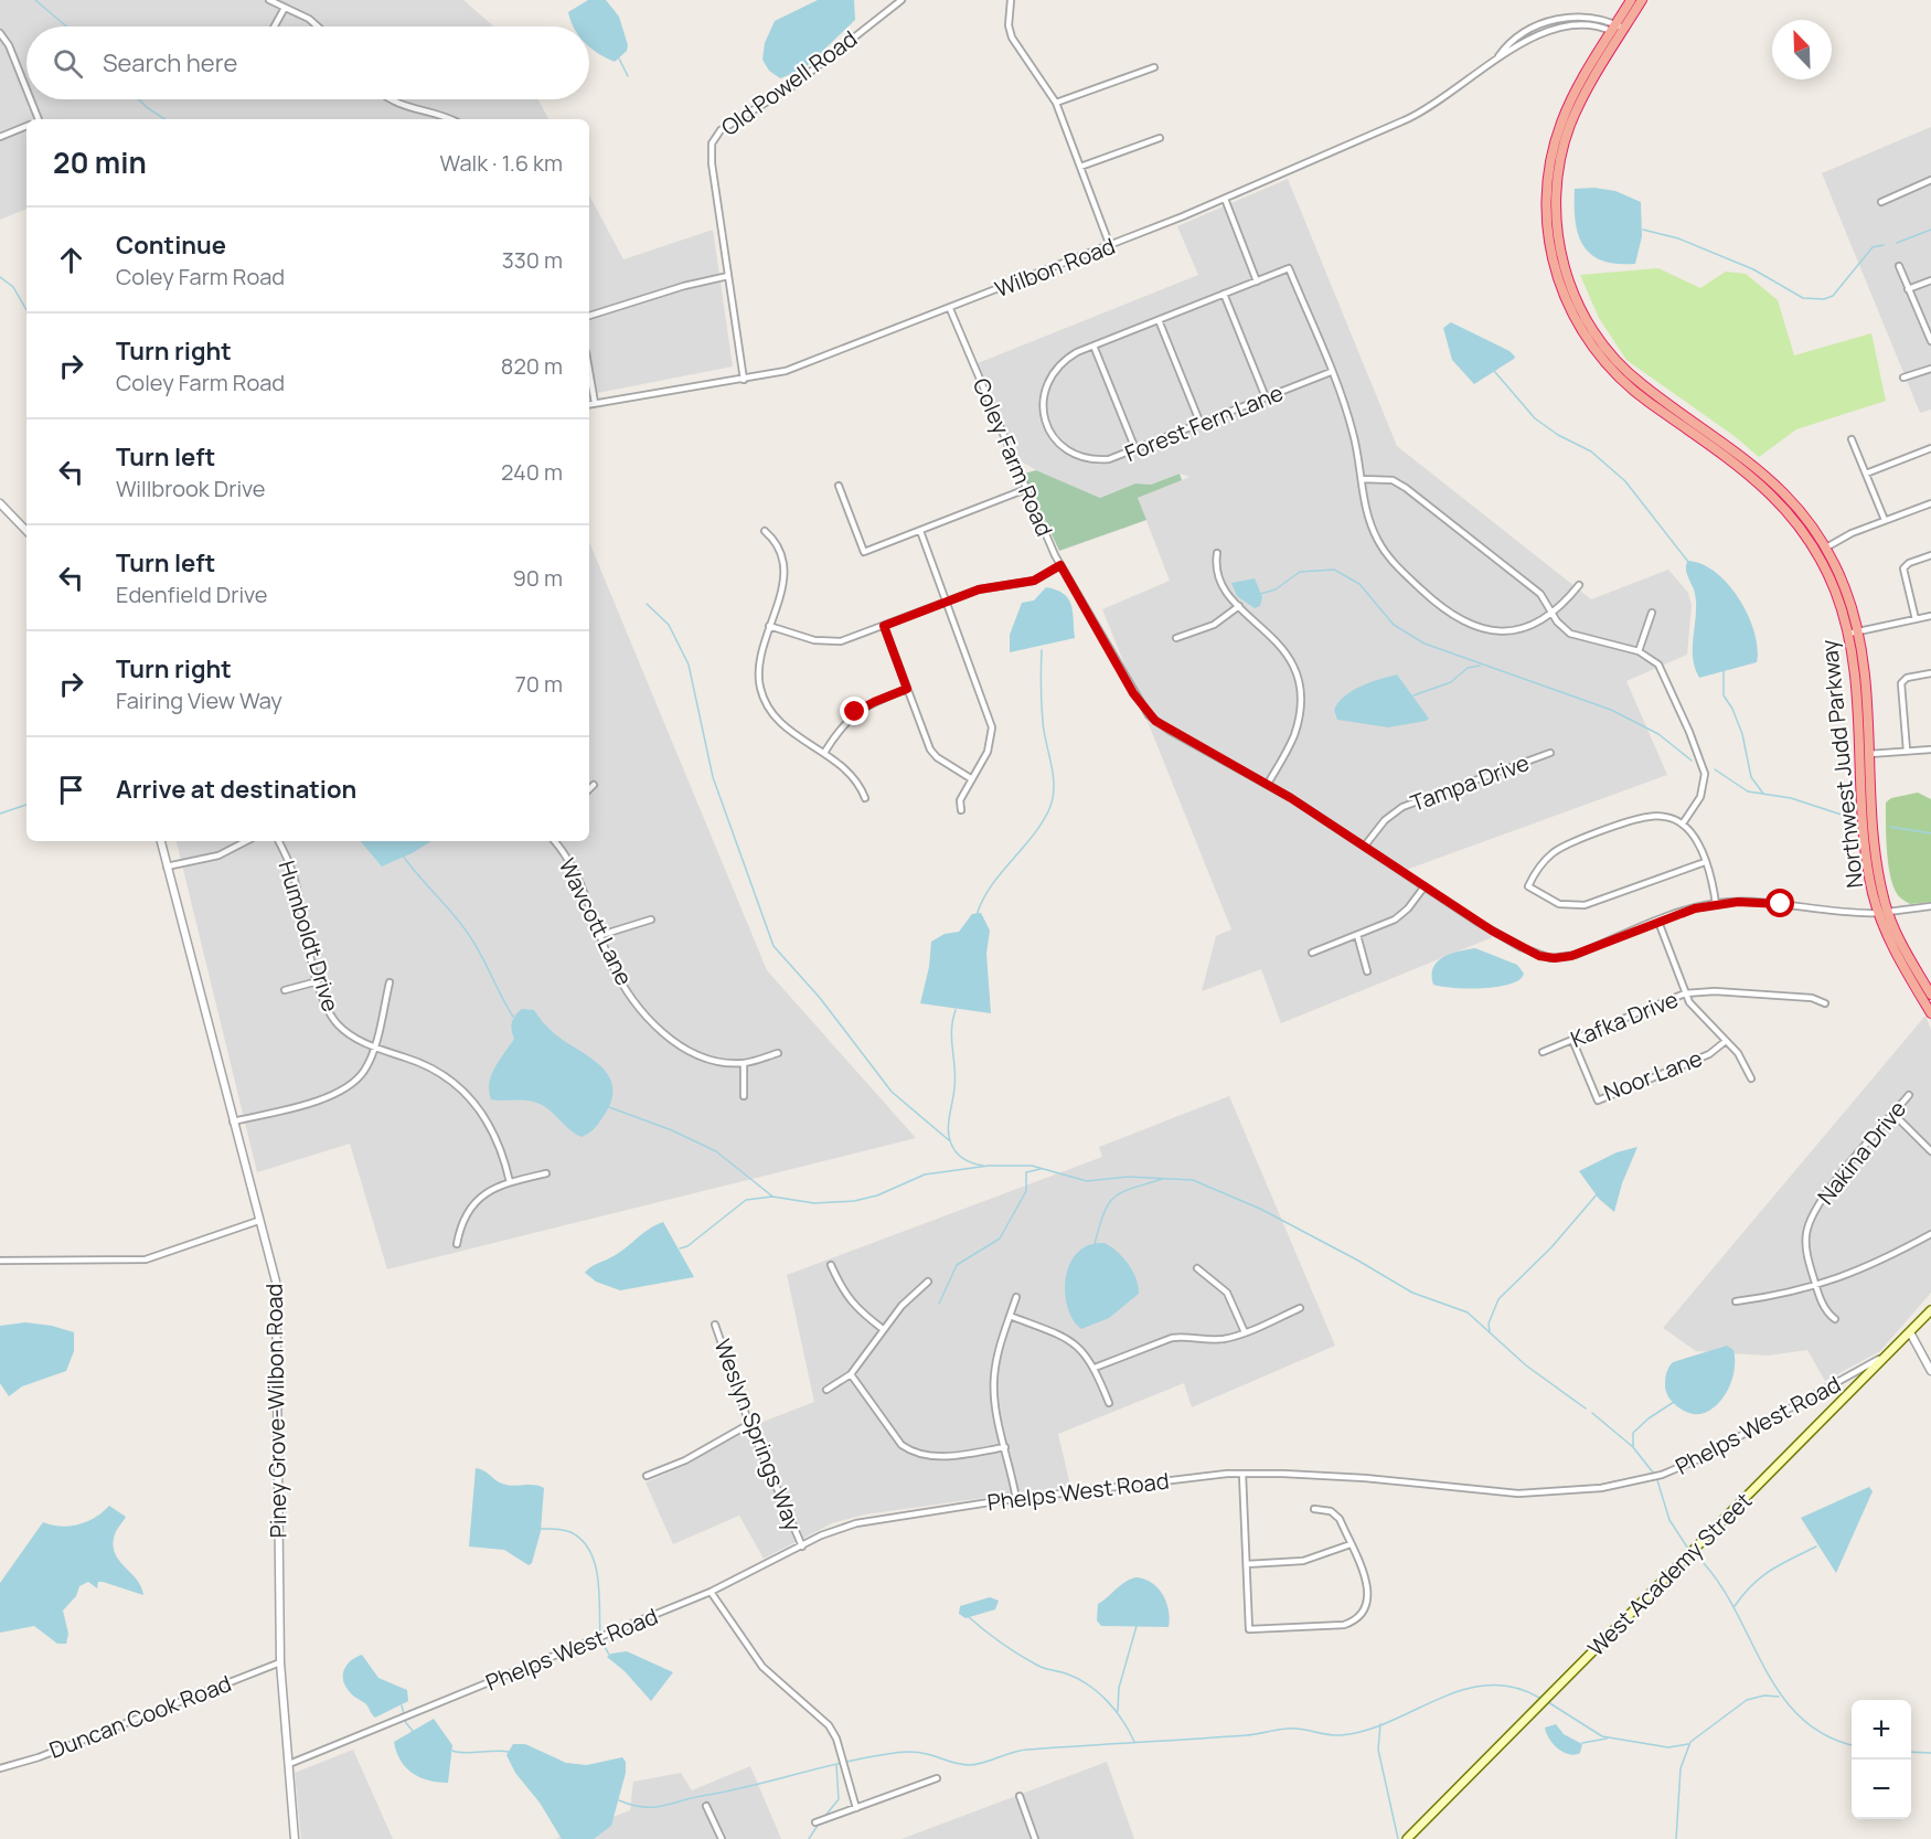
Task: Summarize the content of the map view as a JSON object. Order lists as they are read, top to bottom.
{
  "streets": {
    "highway": ["Northwest Judd Parkway"],
    "main road": ["West Academy Street"],
    "street": [
      "Old Powell Road",
      "Wilbon Road",
      "Forest Fern Lane",
      "Coley Farm Road",
      "Tampa Drive",
      "Wavcott Lane",
      "Humboldt Drive",
      "Kafka Drive",
      "Noor Lane",
      "Nakina Drive",
      "Piney Grove-Wilbon Road",
      "Phelps West Road",
      "Weslyn Springs Way",
      "Duncan Cook Road"
    ]
  },
  "crossings": [
    ["Old Powell Road", "Wilbon Road"],
    ["Wilbon Road", "Coley Farm Road"],
    ["Wilbon Road", "Northwest Judd Parkway"],
    ["Coley Farm Road", "Northwest Judd Parkway"],
    ["Coley Farm Road", "Tampa Drive"],
    ["Kafka Drive", "Noor Lane"],
    ["Piney Grove-Wilbon Road", "Phelps West Road"],
    ["Piney Grove-Wilbon Road", "Duncan Cook Road"],
    ["Phelps West Road", "Weslyn Springs Way"],
    ["Phelps West Road", "West Academy Street"]
  ],
  "north": "top left",
  "page": {
    "search": "Search here",
    "heading": ["20 min", "Walk · 1.6 km"],
    "list": [
      ["Continue", "Coley Farm Road", "330 m"],
      ["Turn right", "Coley Farm Road", "820 m"],
      ["Turn left", "Willbrook Drive", "240 m"],
      ["Turn left", "Edenfield Drive", "90 m"],
      ["Turn right", "Fairing View Way", "70 m"],
      "Arrive at destination"
    ],
    "map_buttons": ["+", "−"]
  }
}
